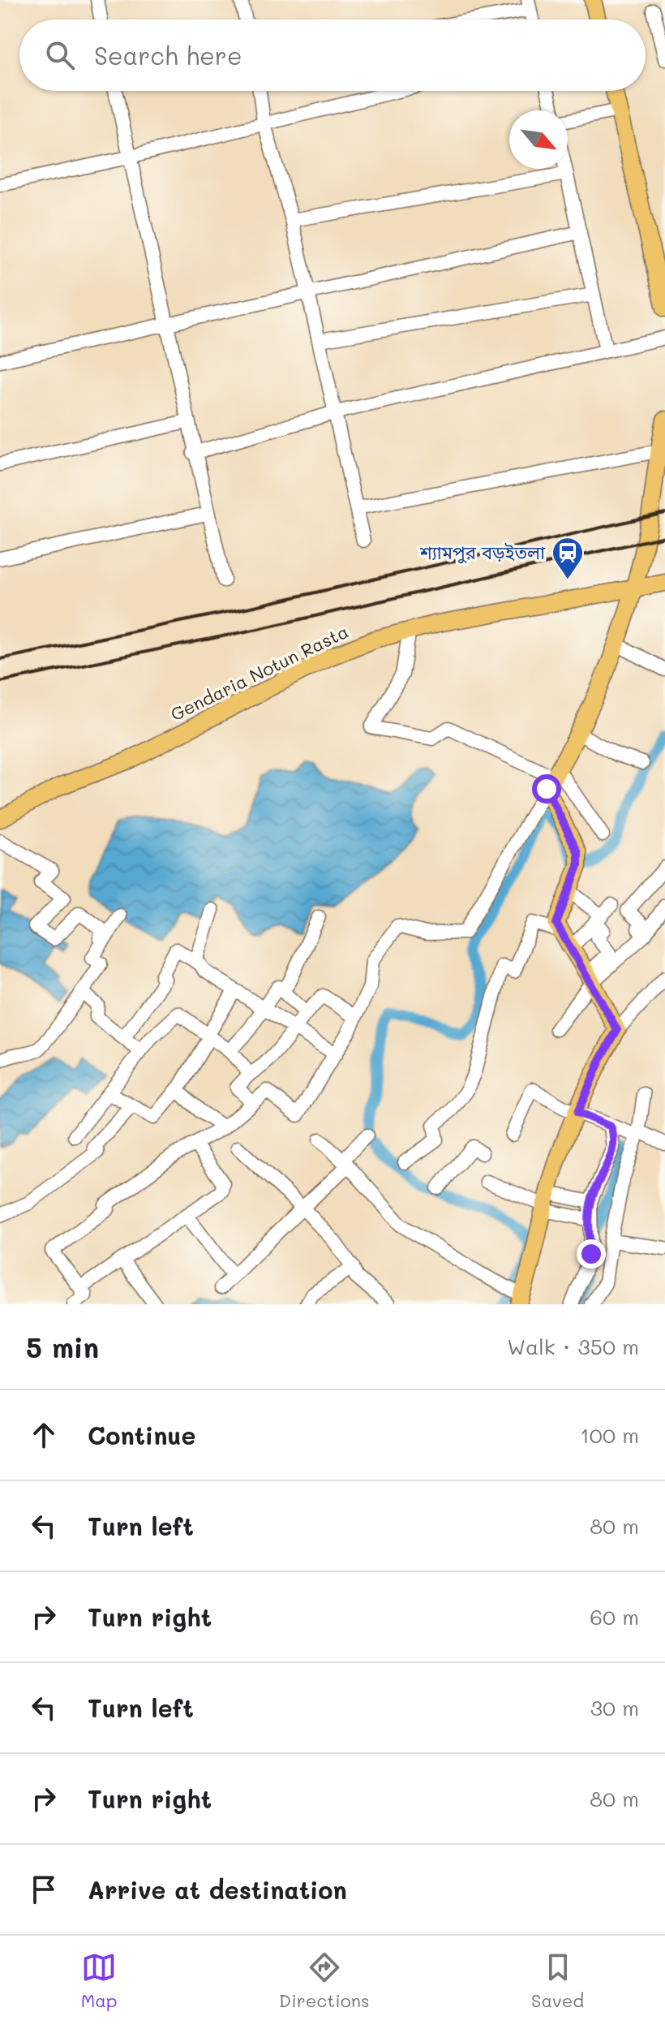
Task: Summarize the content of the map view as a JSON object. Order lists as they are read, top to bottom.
{
  "streets": {
    "main road": ["Gendaria Notun Rasta"]
  },
  "places": {
    "station": ["শ্যামপুর বড়ইতলা"]
  },
  "north": "bottom right",
  "page": {
    "search": "Search here",
    "heading": ["5 min", "Walk · 350 m"],
    "list": [
      ["Continue", "100 m"],
      ["Turn left", "80 m"],
      ["Turn right", "60 m"],
      ["Turn left", "30 m"],
      ["Turn right", "80 m"],
      "Arrive at destination"
    ],
    "nav": ["Map", "Directions", "Saved"]
  }
}
